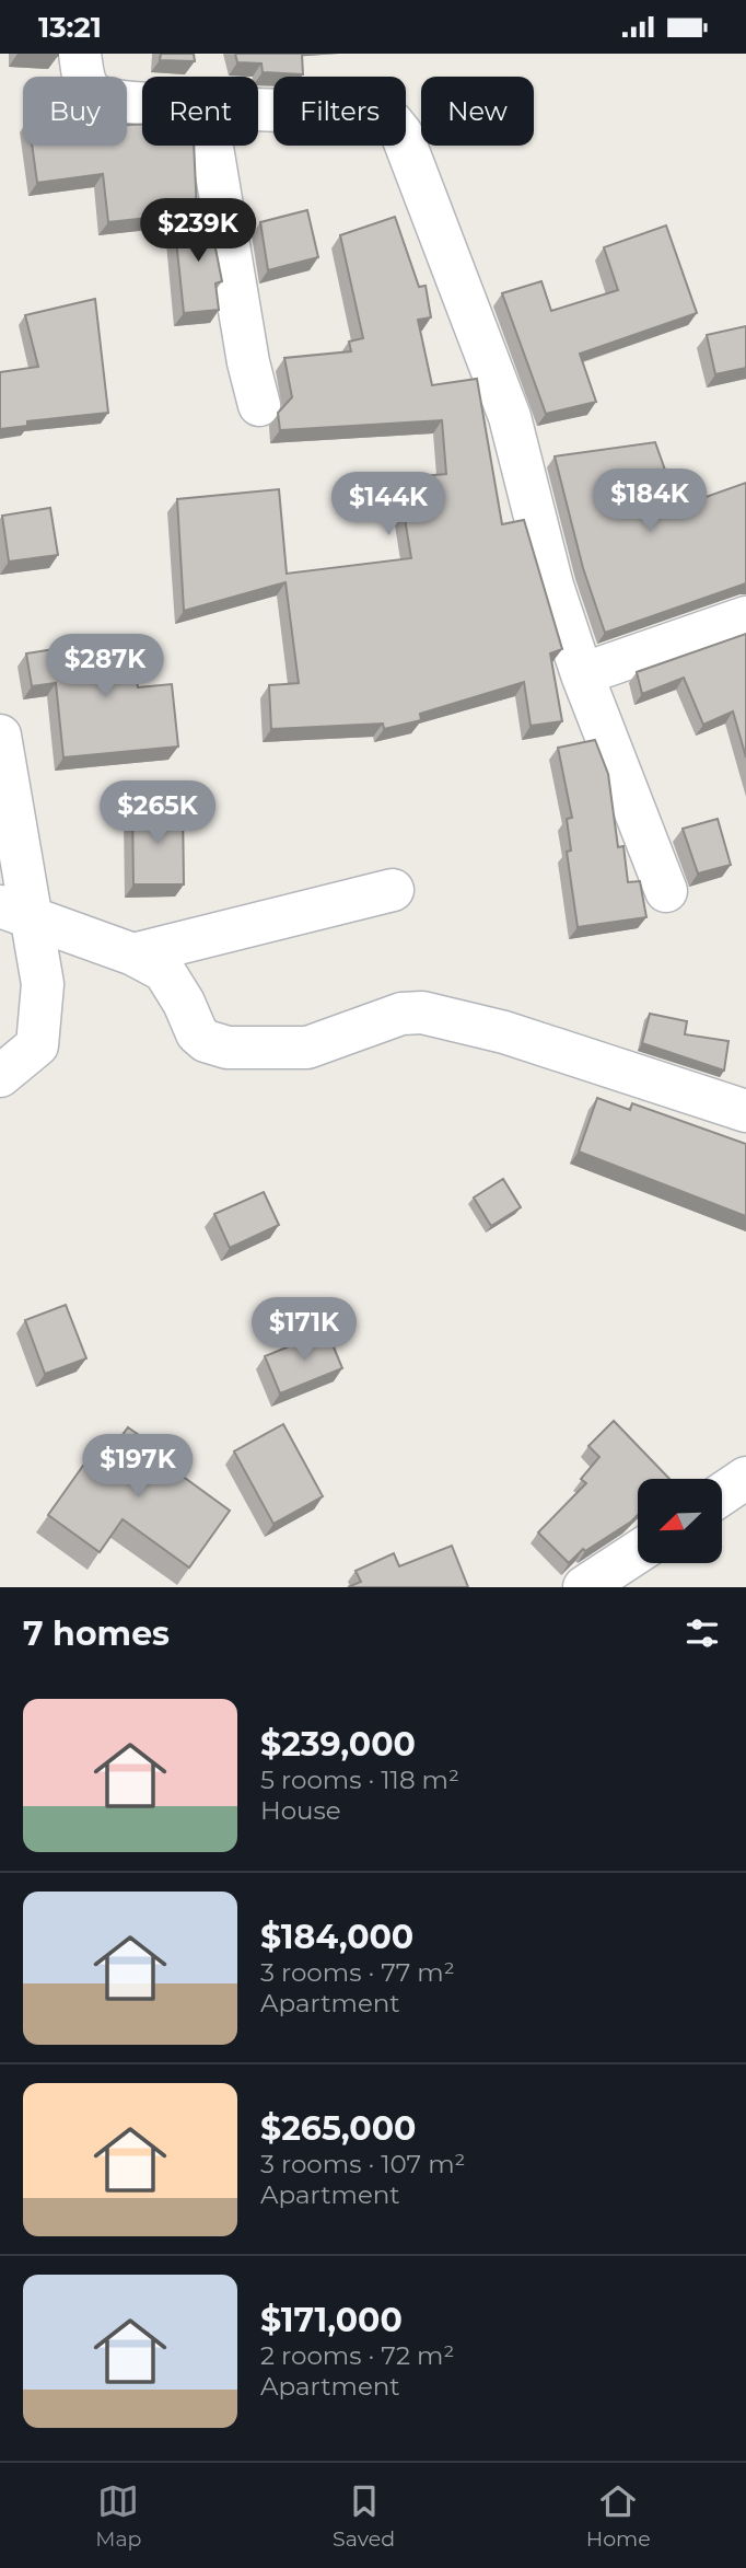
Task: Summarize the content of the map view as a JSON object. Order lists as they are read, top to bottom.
{
  "north": "bottom left",
  "page": {
    "status": "13:21",
    "chip": [
      "Buy",
      "Rent",
      "Filters",
      "New"
    ],
    "price": [
      "$239K",
      "$184K",
      "$144K",
      "$287K",
      "$265K",
      "$171K",
      "$197K"
    ],
    "heading": "7 homes",
    "list": [
      {
        "name": "$239,000",
        "note": "5 rooms · 118 m² · House"
      },
      {
        "name": "$184,000",
        "note": "3 rooms · 77 m² · Apartment"
      },
      {
        "name": "$265,000",
        "note": "3 rooms · 107 m² · Apartment"
      },
      {
        "name": "$171,000",
        "note": "2 rooms · 72 m² · Apartment"
      }
    ],
    "tabs": ["Map", "Saved", "Home"]
  }
}
